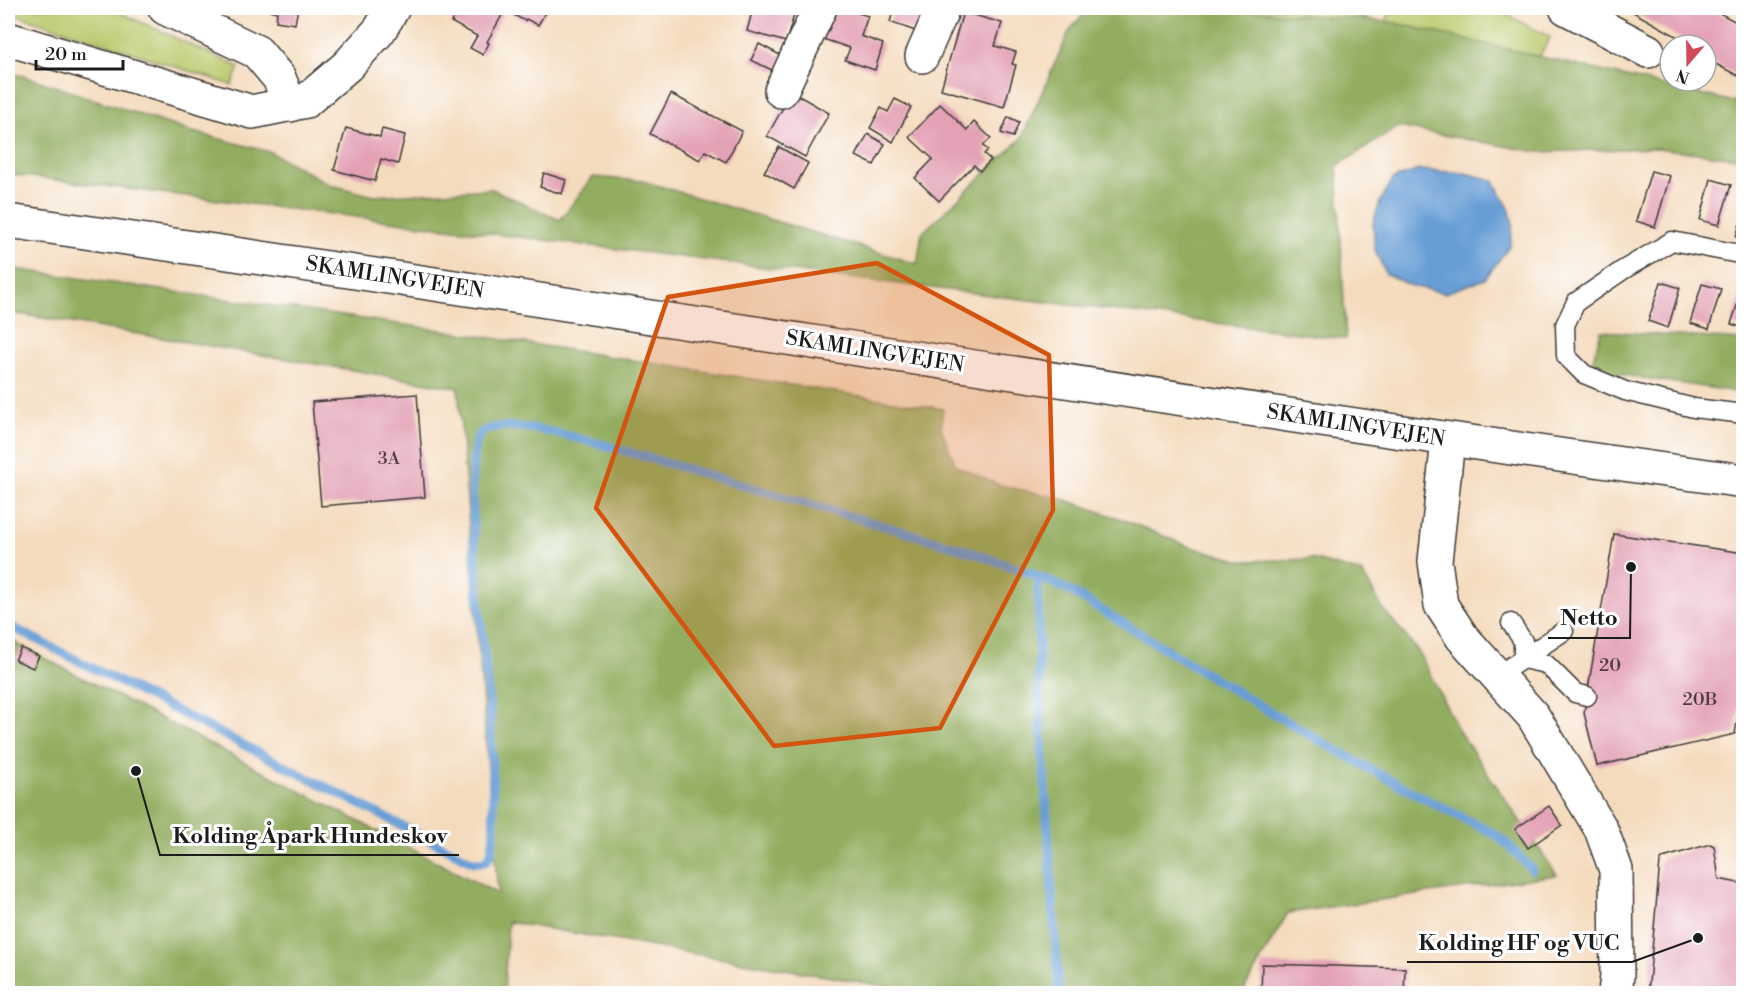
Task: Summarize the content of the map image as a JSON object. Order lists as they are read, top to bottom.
{
  "streets": {
    "street": ["SKAMLINGVEJEN"]
  },
  "places": ["Netto", "Kolding Åpark Hundeskov", "Kolding HF og VUC"],
  "house_numbers": ["3A", "20", "20B"],
  "scale_bar": "20 m",
  "north": "bottom"
}
